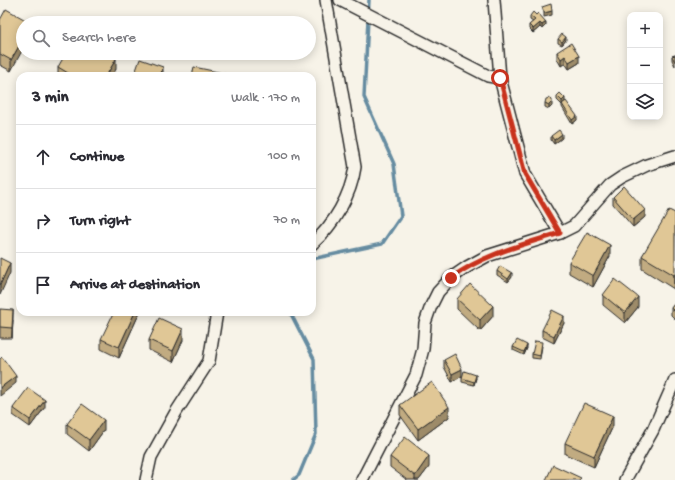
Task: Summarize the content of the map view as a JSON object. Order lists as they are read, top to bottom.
{
  "page": {
    "map_buttons": ["+", "−"],
    "search": "Search here",
    "heading": ["3 min", "Walk · 170 m"],
    "list": [
      ["Continue", "100 m"],
      ["Turn right", "70 m"],
      "Arrive at destination"
    ]
  }
}
